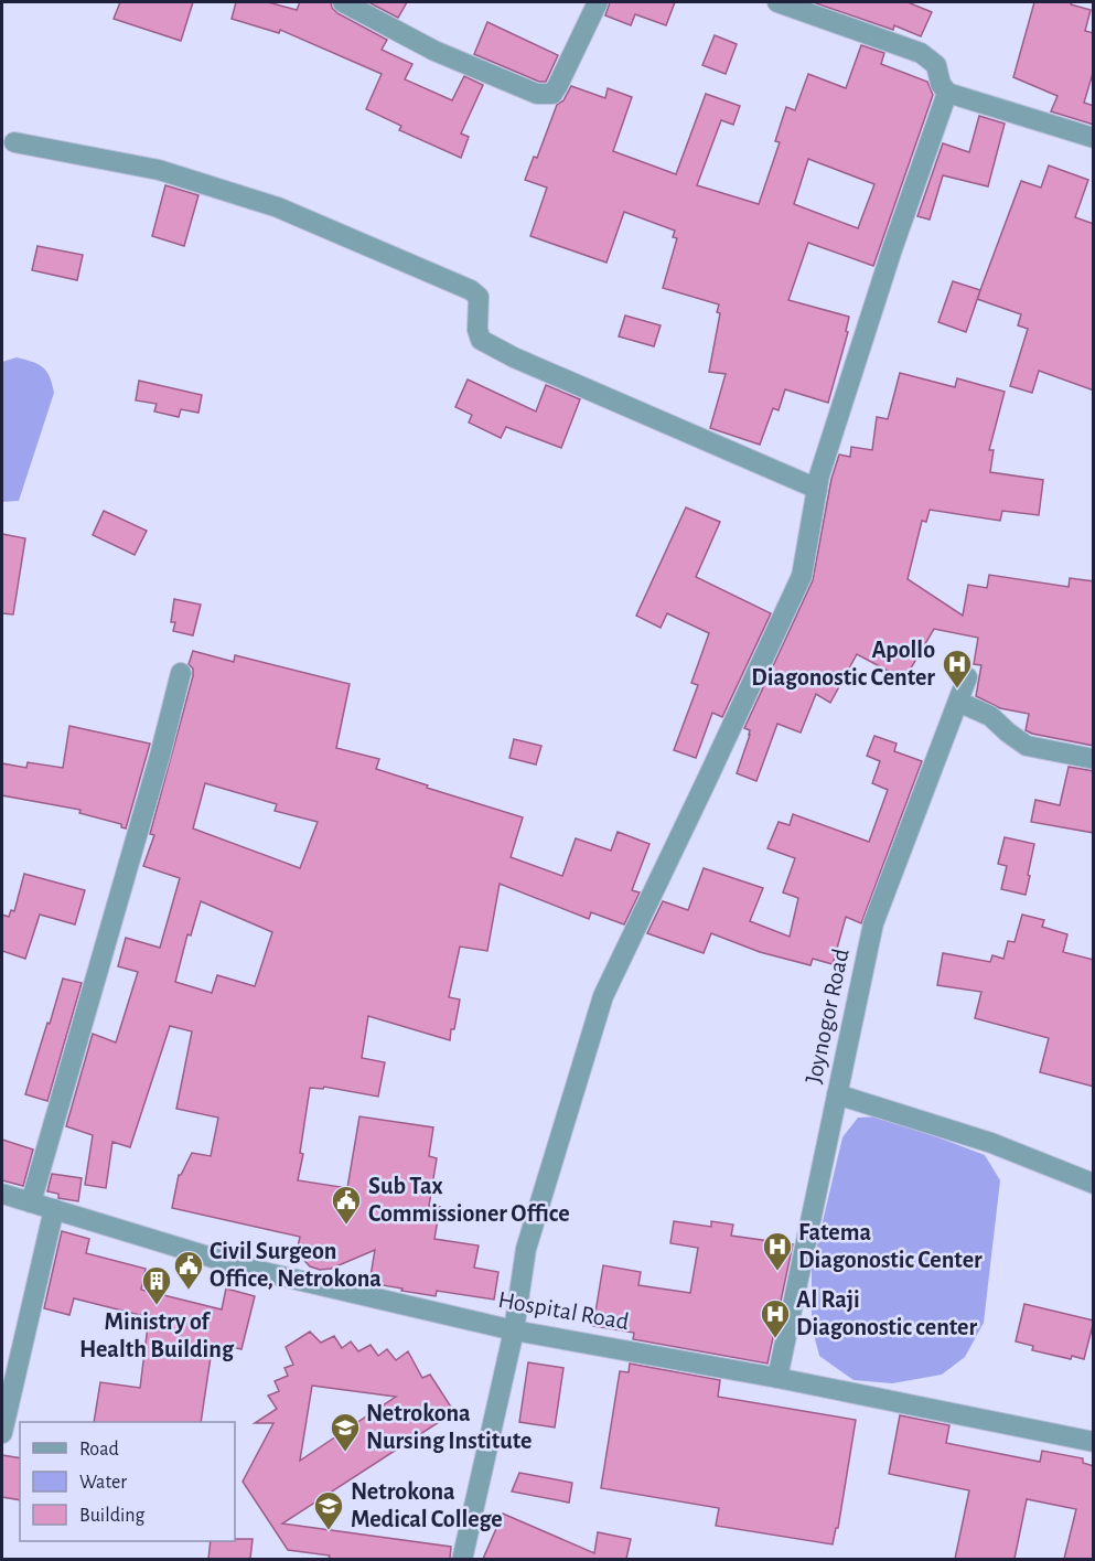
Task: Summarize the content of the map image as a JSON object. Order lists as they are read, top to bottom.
{
  "streets": {
    "street": ["Joynogor Road", "Hospital Road"]
  },
  "crossings": [
    ["Joynogor Road", "Hospital Road"]
  ],
  "places": {
    "hospital": ["Apollo Diagonostic Center", "Fatema Diagonostic Center", "Al Raji Diagonostic center"],
    "public building": ["Sub Tax Commissioner Office", "Civil Surgeon Office, Netrokona"],
    "building": ["Ministry of Health Building"],
    "school or university": ["Netrokona Nursing Institute", "Netrokona Medical College"]
  },
  "legend": ["Road", "Water", "Building"]
}
